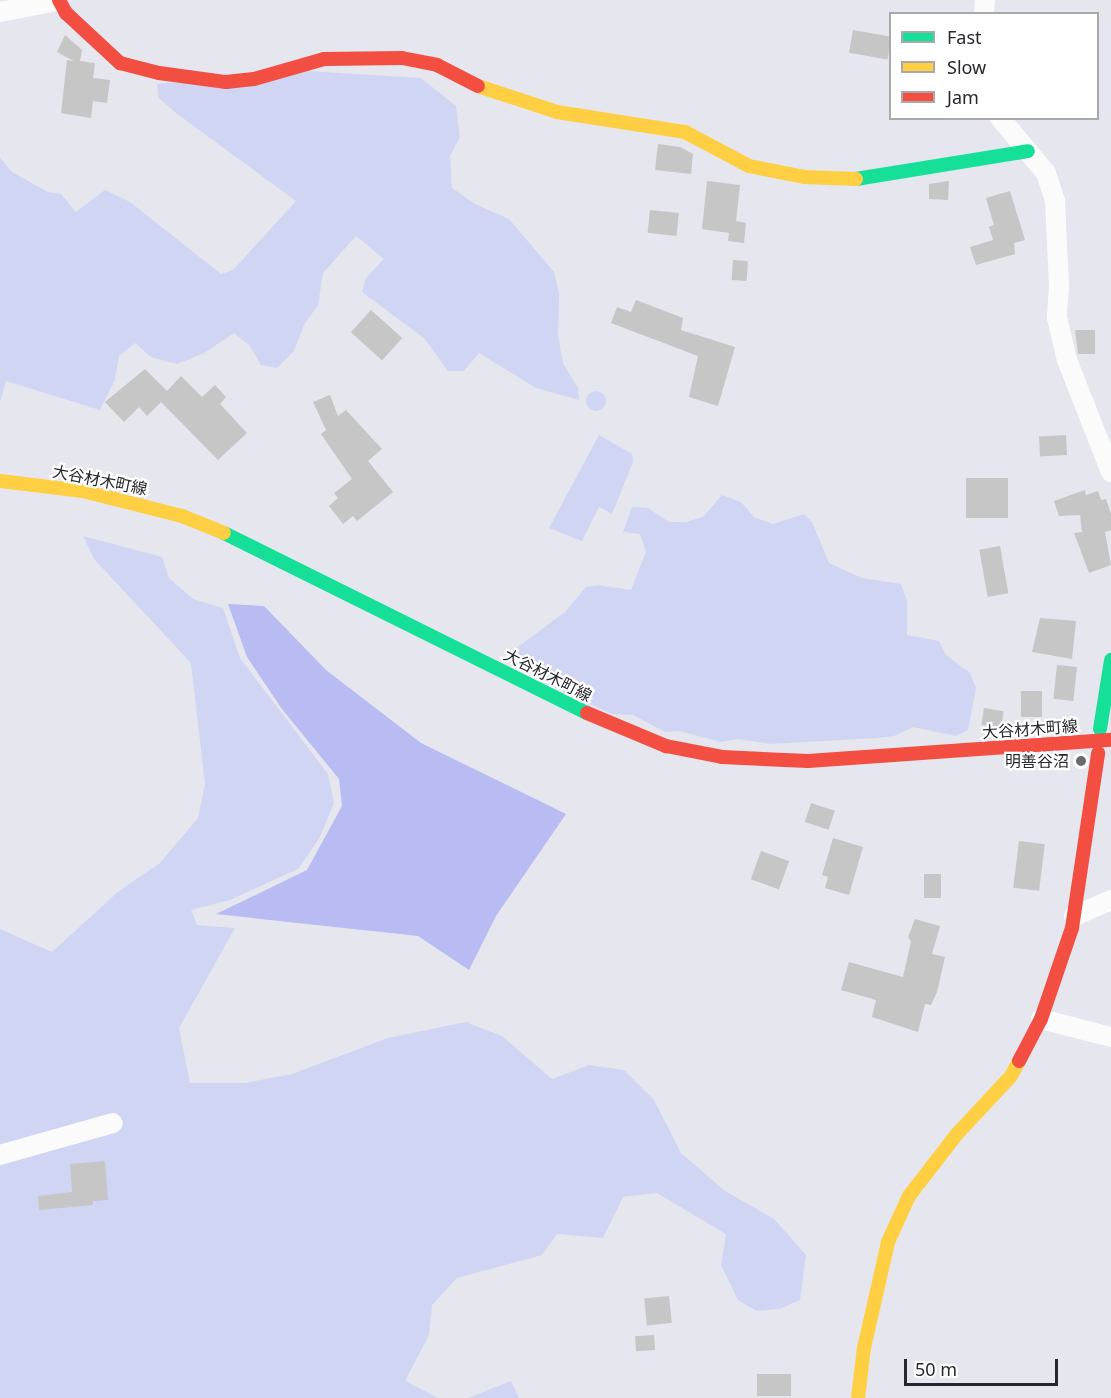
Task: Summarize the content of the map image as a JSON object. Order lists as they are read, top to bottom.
{
  "streets": {
    "street": ["大谷材木町線"]
  },
  "places": ["明善谷沼"],
  "legend": ["Fast", "Slow", "Jam"],
  "scale_bar": "50 m"
}
